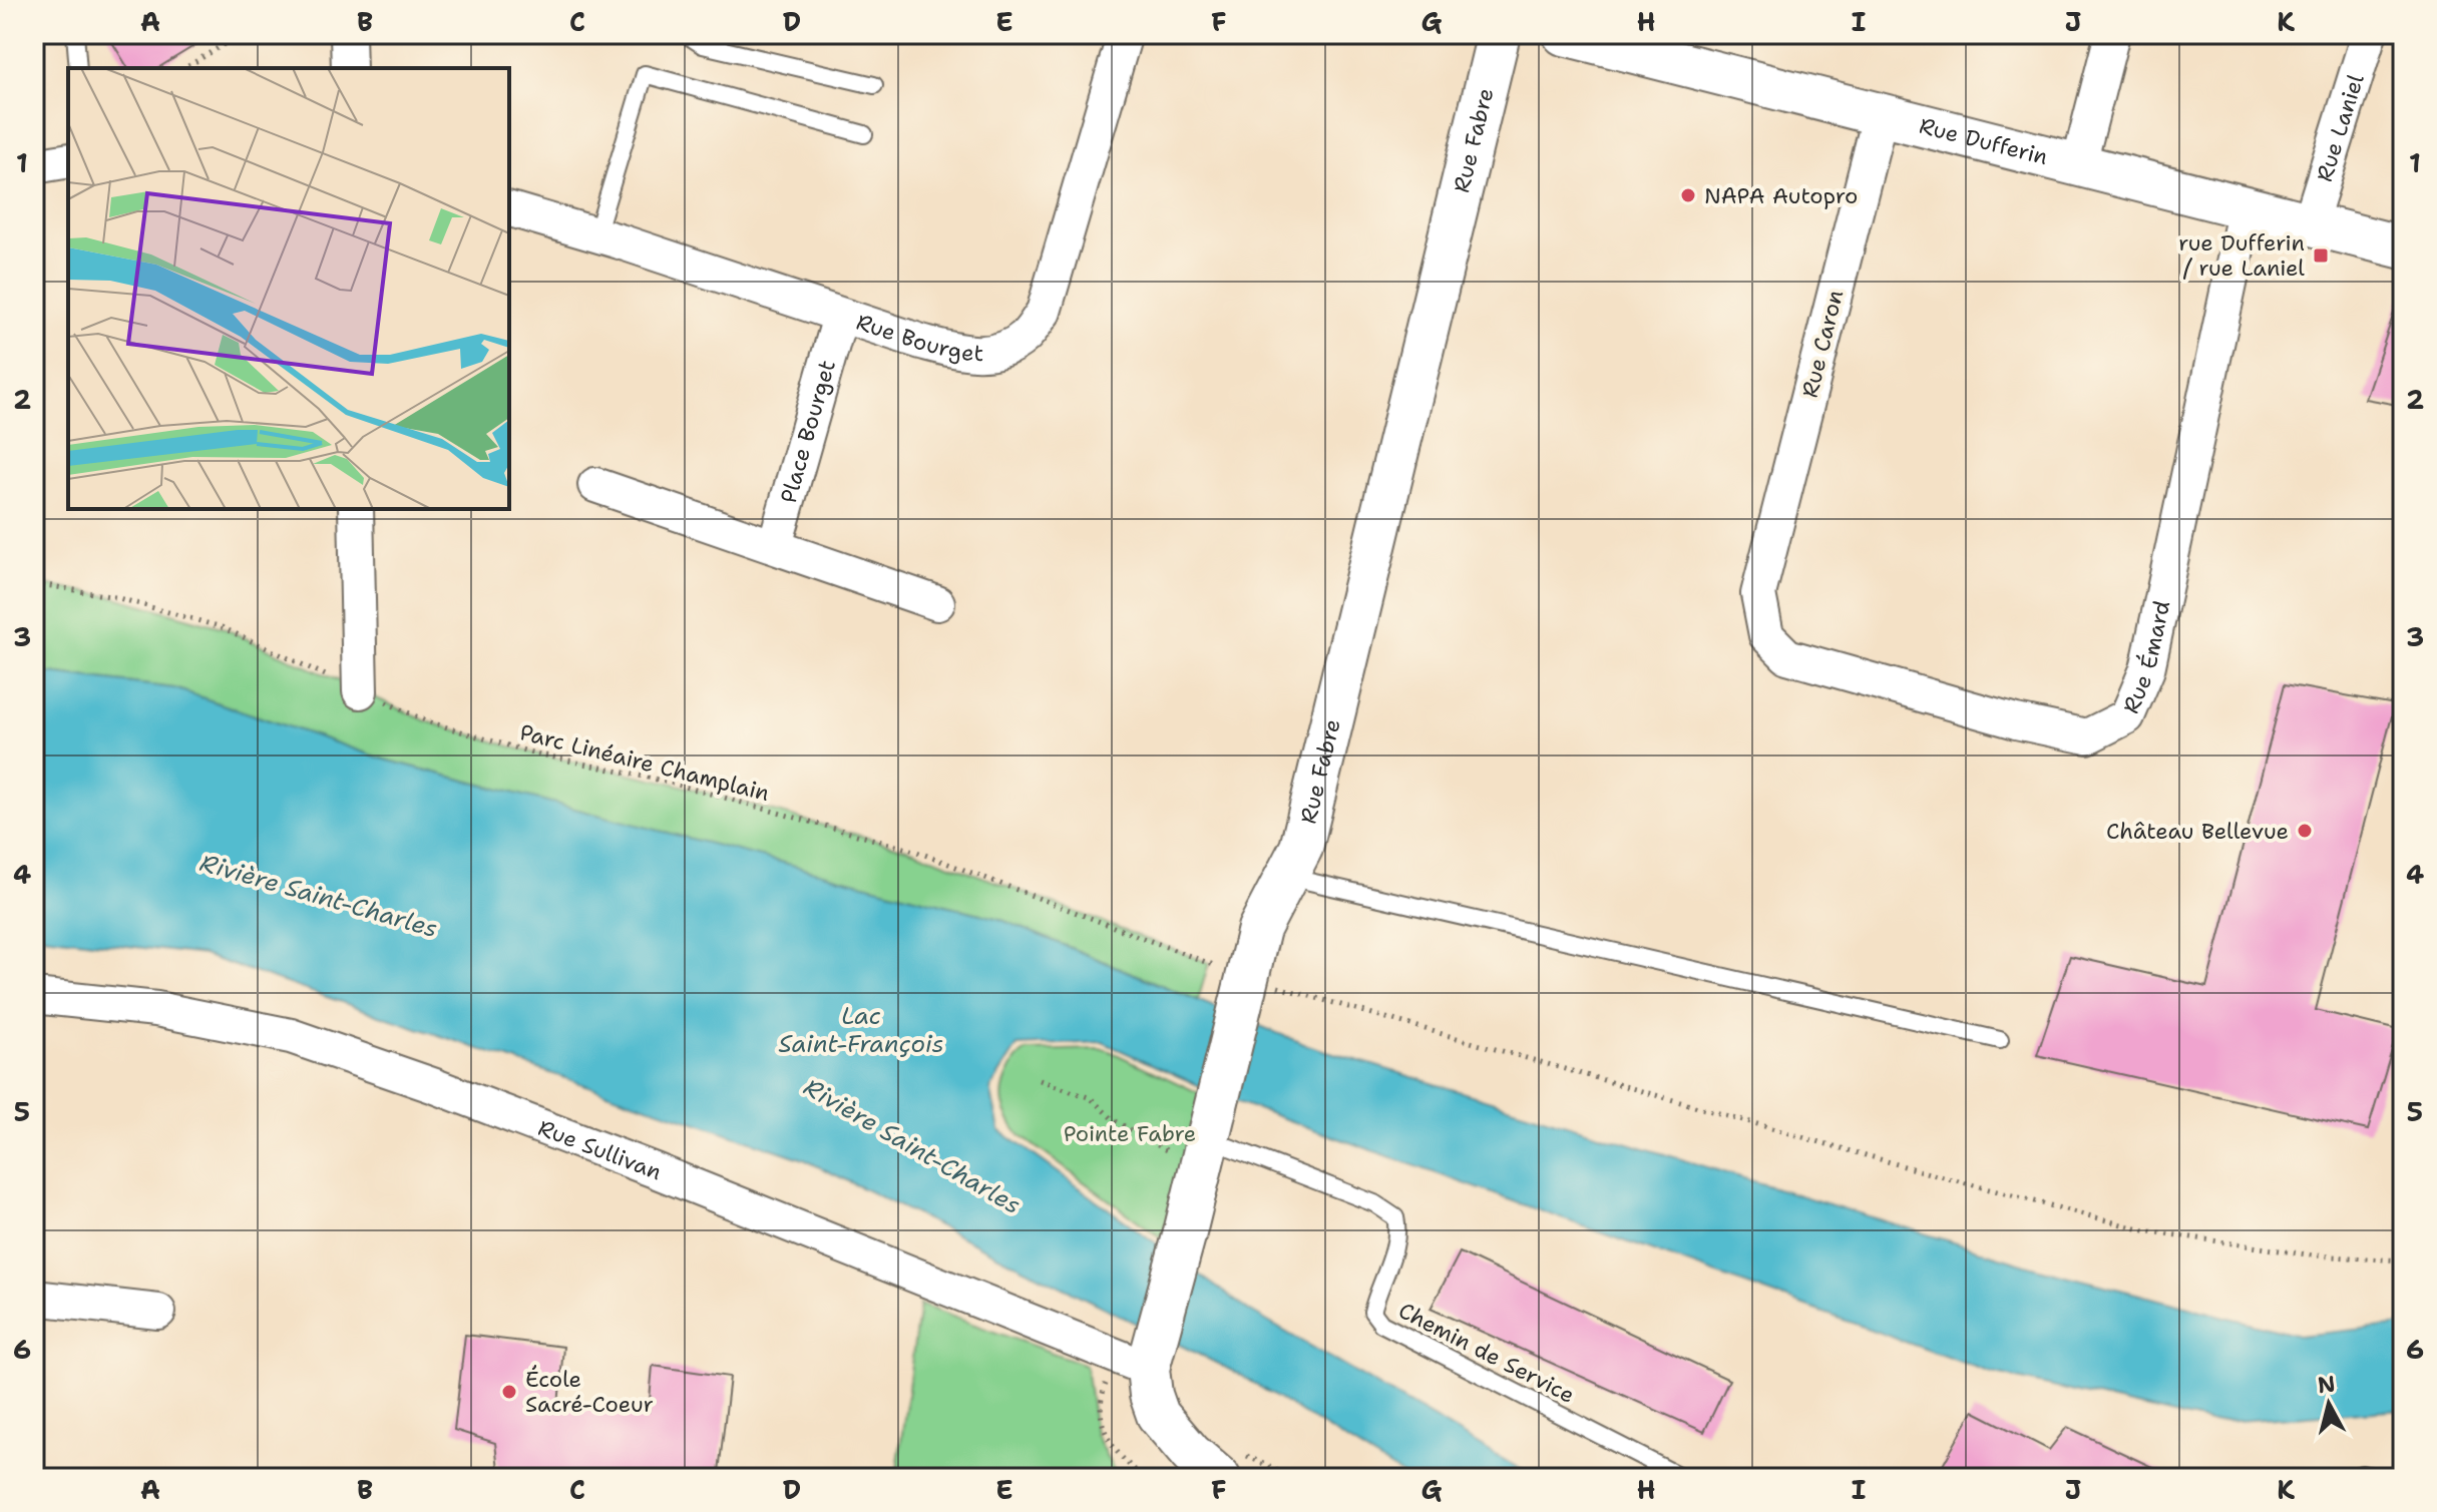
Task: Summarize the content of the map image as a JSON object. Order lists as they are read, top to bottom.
{
  "streets": {
    "street": [
      "Rue Laniel",
      "Rue Dufferin",
      "Rue Fabre",
      "Rue Bourget",
      "Rue Caron",
      "Place Bourget",
      "Rue Émard",
      "Rue Sullivan"
    ],
    "lane": ["Chemin de Service"],
    "path": ["Parc Linéaire Champlain"]
  },
  "crossings": [
    ["Rue Laniel", "Rue Dufferin"],
    ["Rue Dufferin", "Rue Caron"],
    ["Rue Dufferin", "Rue Émard"],
    ["Rue Fabre", "Parc Linéaire Champlain"],
    ["Rue Fabre", "Rue Sullivan"],
    ["Rue Fabre", "Chemin de Service"],
    ["Rue Bourget", "Place Bourget"],
    ["Rue Caron", "Rue Émard"]
  ],
  "water": ["Rivière Saint-Charles", "Lac Saint-François"],
  "parks": ["Pointe Fabre"],
  "places": {
    "other": ["NAPA Autopro", "Château Bellevue", "École Sacré-Coeur"],
    "transit": ["rue Dufferin / rue Laniel"]
  },
  "north": "top",
  "grid": {
    "columns": [
      "A",
      "B",
      "C",
      "D",
      "E",
      "F",
      "G",
      "H",
      "I",
      "J",
      "K"
    ],
    "rows": [
      "1",
      "2",
      "3",
      "4",
      "5",
      "6"
    ]
  }
}
